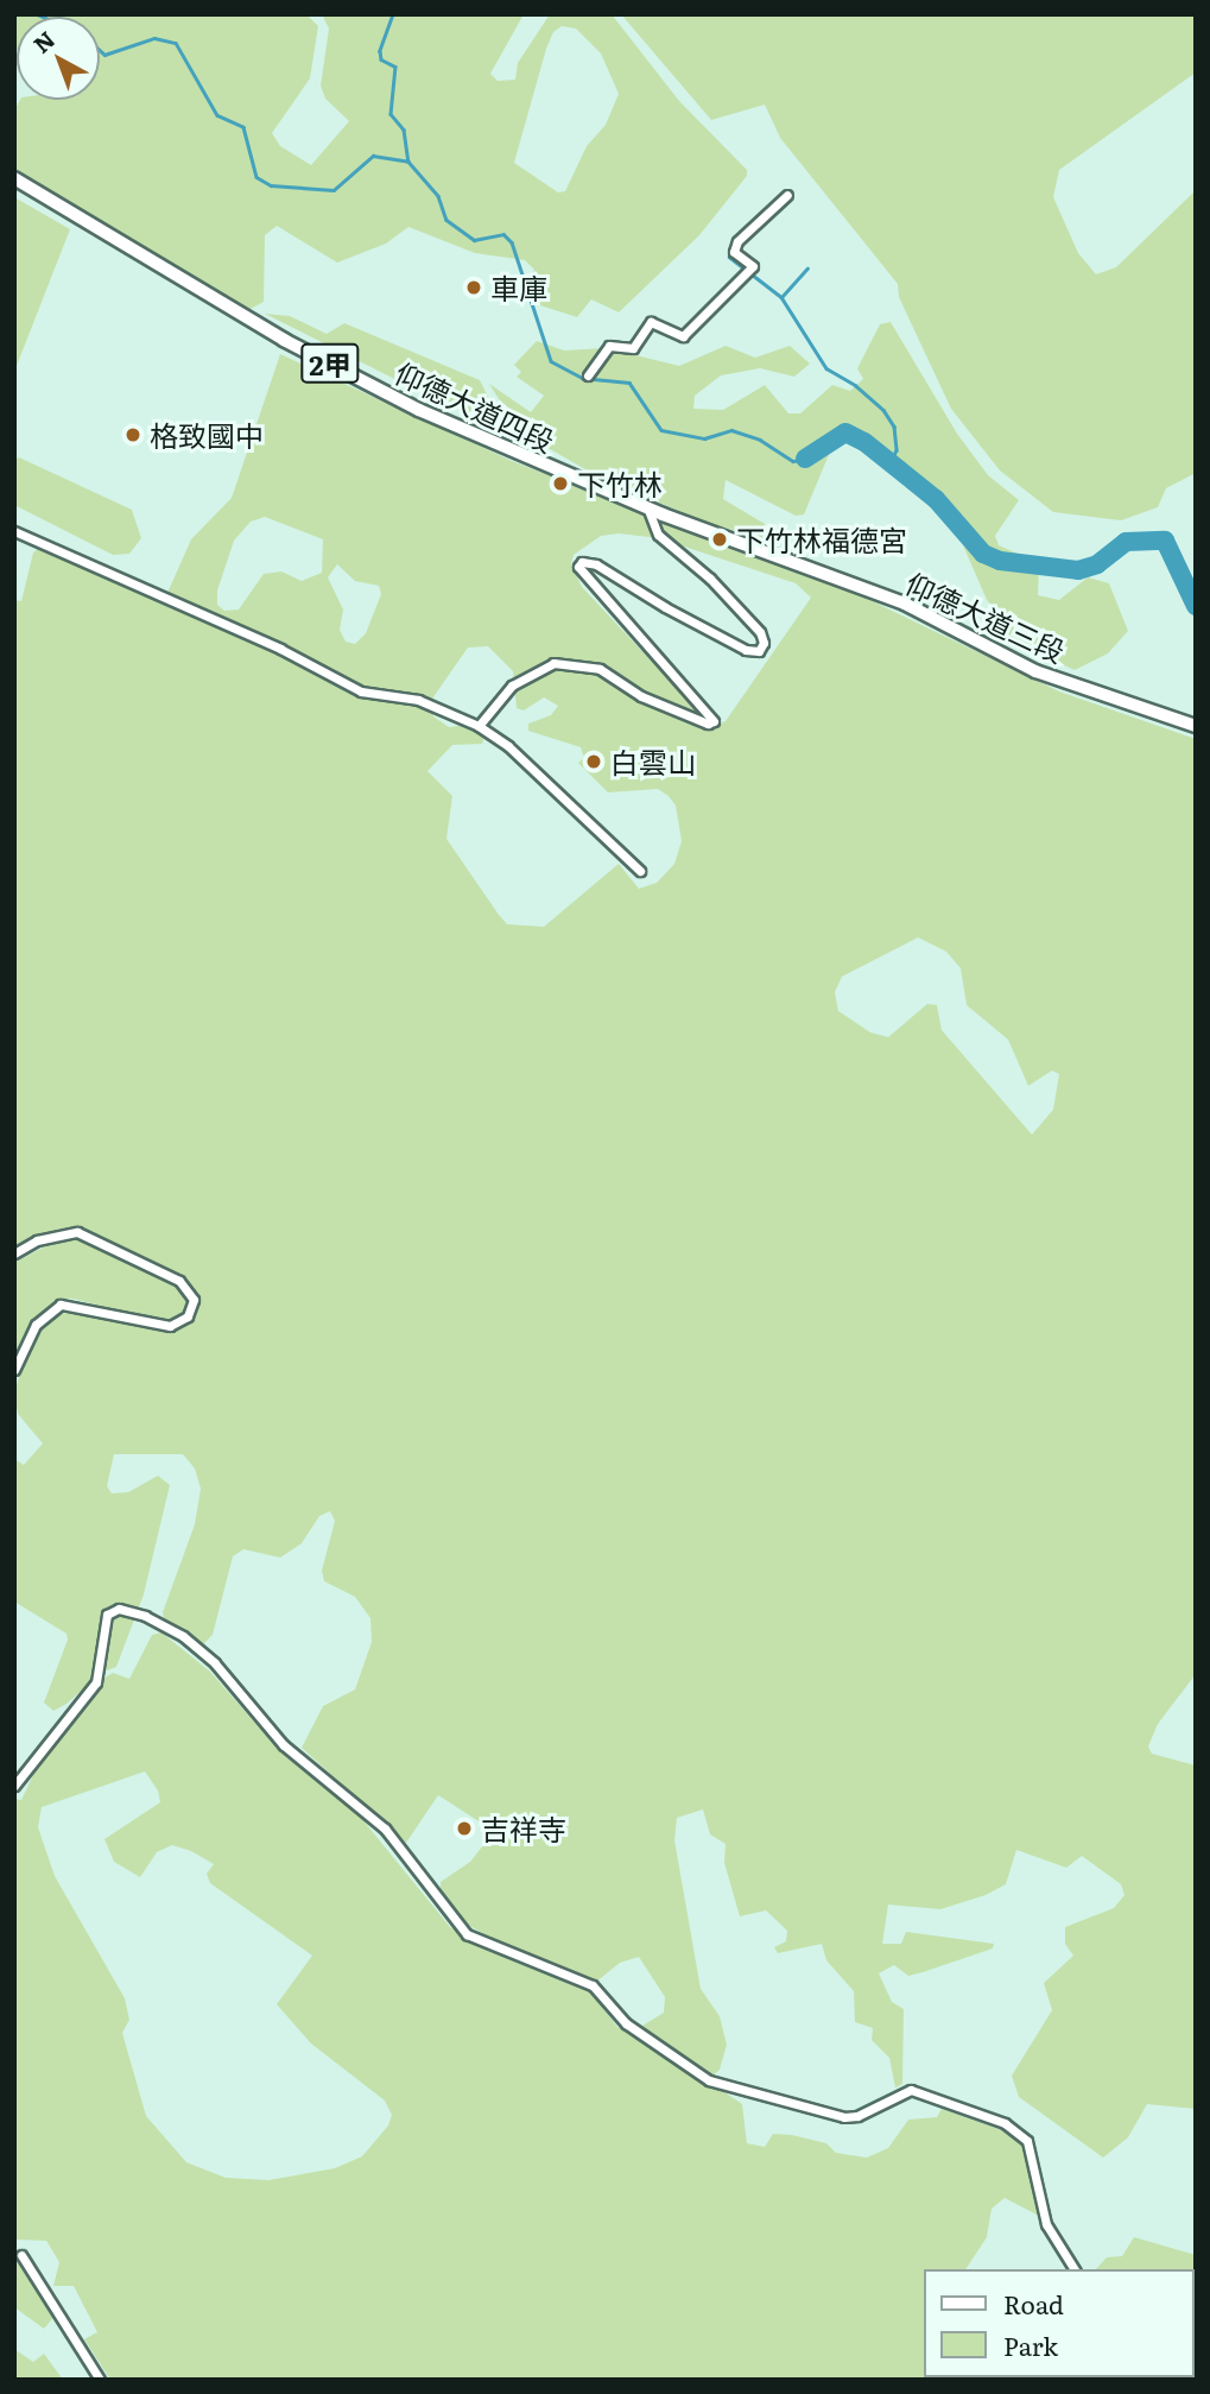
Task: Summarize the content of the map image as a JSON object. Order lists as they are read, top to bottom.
{
  "streets": {
    "main road": ["2甲", "仰德大道四段", "仰德大道三段"]
  },
  "crossings": [
    ["仰德大道四段", "仰德大道三段"]
  ],
  "places": [
    "車庫",
    "格致國中",
    "下竹林",
    "下竹林福德宮",
    "白雲山",
    "吉祥寺"
  ],
  "legend": ["Road", "Park"],
  "north": "top left"
}
